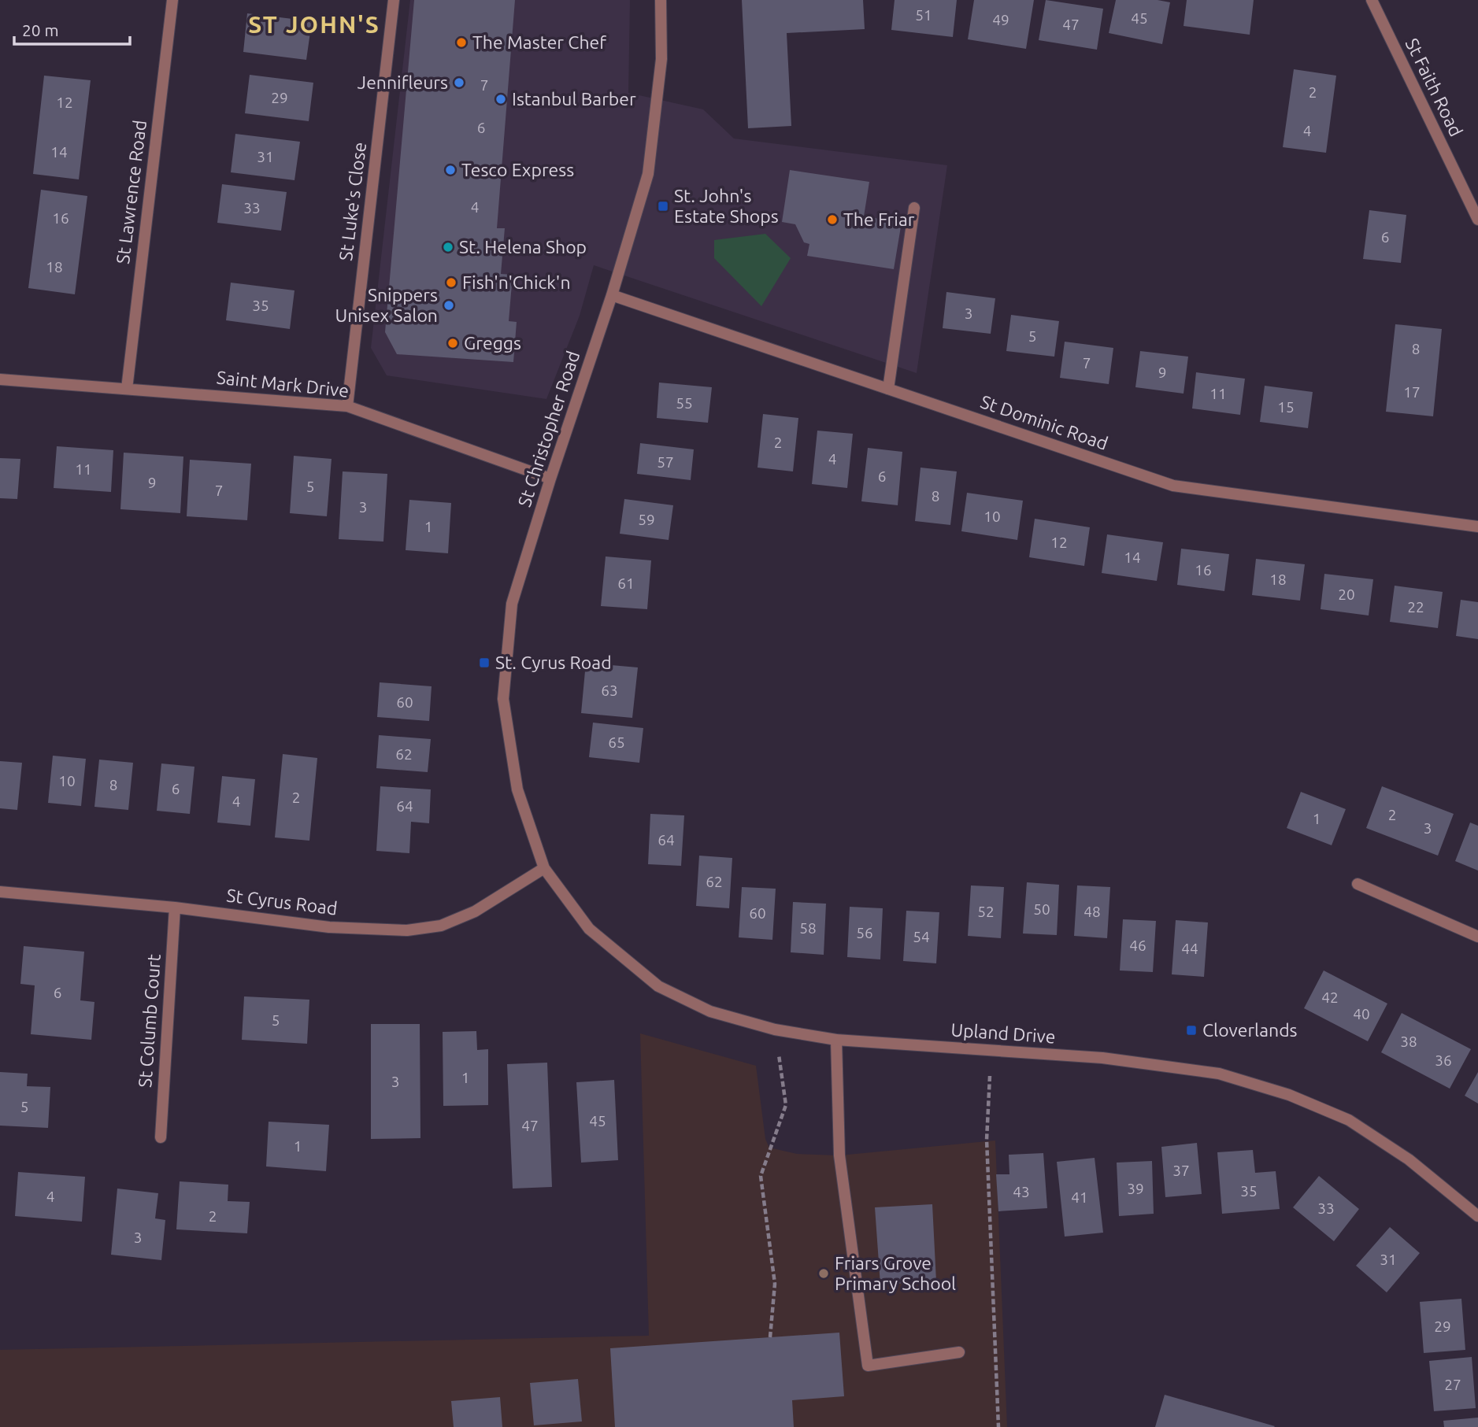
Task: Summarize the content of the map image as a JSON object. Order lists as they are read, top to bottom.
{
  "streets": {
    "street": [
      "St Faith Road",
      "St Lawrence Road",
      "St Luke's Close",
      "Saint Mark Drive",
      "St Dominic Road",
      "St Christopher Road",
      "St Cyrus Road",
      "St Columb Court",
      "Upland Drive"
    ]
  },
  "crossings": [
    ["St Lawrence Road", "Saint Mark Drive"],
    ["St Luke's Close", "Saint Mark Drive"],
    ["Saint Mark Drive", "St Christopher Road"],
    ["St Dominic Road", "St Christopher Road"],
    ["St Christopher Road", "St Cyrus Road"],
    ["St Christopher Road", "Upland Drive"],
    ["St Cyrus Road", "St Columb Court"],
    ["St Cyrus Road", "Upland Drive"]
  ],
  "districts": ["ST JOHN'S"],
  "places": {
    "other": [
      "The Master Chef",
      "Jennifleurs",
      "Istanbul Barber",
      "Tesco Express",
      "The Friar",
      "St. Helena Shop",
      "Fish'n'Chick'n",
      "Snippers Unisex Salon",
      "Greggs",
      "Friars Grove Primary School"
    ],
    "transit": ["St. John's Estate Shops", "St. Cyrus Road", "Cloverlands"]
  },
  "house_numbers": [
    "51",
    "45",
    "49",
    "47",
    "7",
    "2",
    "29",
    "12",
    "6",
    "4",
    "14",
    "31",
    "4",
    "33",
    "16",
    "6",
    "18",
    "35",
    "3",
    "5",
    "8",
    "7",
    "9",
    "17",
    "11",
    "55",
    "15",
    "2",
    "4",
    "57",
    "11",
    "6",
    "9",
    "5",
    "7",
    "8",
    "3",
    "10",
    "59",
    "1",
    "12",
    "14",
    "16",
    "18",
    "61",
    "20",
    "22",
    "63",
    "60",
    "65",
    "62",
    "10",
    "8",
    "6",
    "2",
    "4",
    "64",
    "2",
    "1",
    "3",
    "64",
    "62",
    "50",
    "52",
    "48",
    "60",
    "58",
    "56",
    "54",
    "46",
    "44",
    "6",
    "42",
    "40",
    "5",
    "38",
    "36",
    "1",
    "3",
    "5",
    "45",
    "47",
    "1",
    "37",
    "39",
    "35",
    "43",
    "4",
    "41",
    "33",
    "2",
    "3",
    "31",
    "29",
    "27"
  ],
  "scale_bar": "20 m"
}
